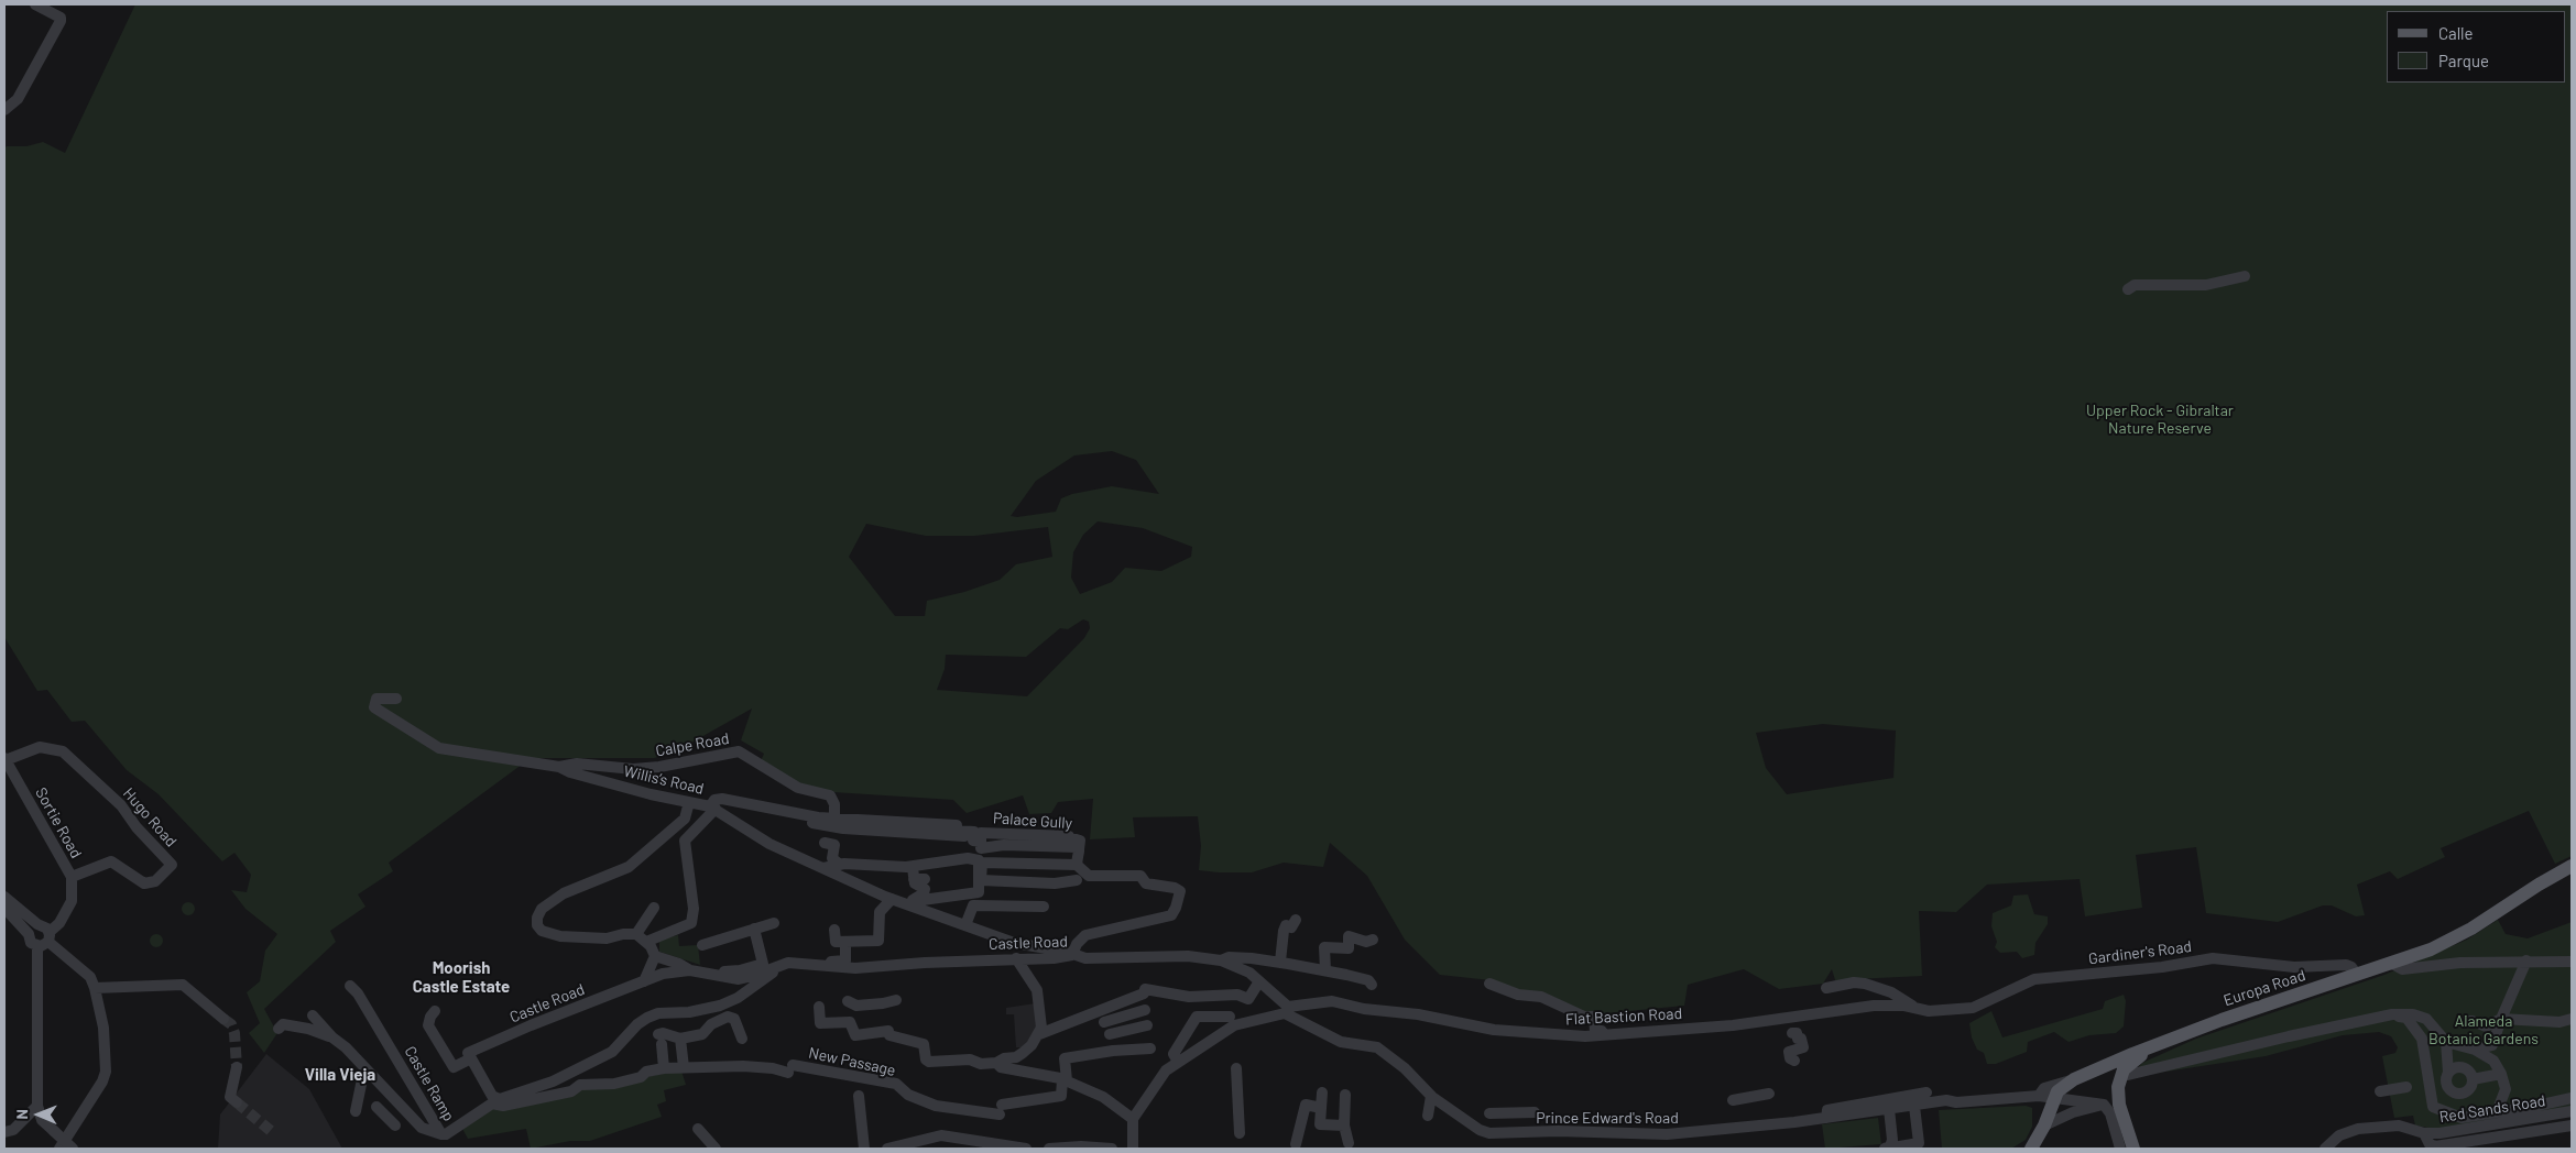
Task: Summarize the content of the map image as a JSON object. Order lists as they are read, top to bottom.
{
  "streets": {
    "main road": ["Europa Road"],
    "street": [
      "Calpe Road",
      "Willis’s Road",
      "Hugo Road",
      "Palace Gully",
      "Sortie Road",
      "Castle Road",
      "Gardiner's Road",
      "Flat Bastion Road",
      "New Passage",
      "Castle Ramp",
      "Red Sands Road",
      "Prince Edward's Road"
    ]
  },
  "crossings": [
    ["Calpe Road", "Willis’s Road"],
    ["Willis’s Road", "Castle Road"],
    ["Hugo Road", "Sortie Road"],
    ["Castle Road", "Flat Bastion Road"],
    ["Castle Road", "Prince Edward's Road"],
    ["Gardiner's Road", "Europa Road"],
    ["Gardiner's Road", "Flat Bastion Road"],
    ["Europa Road", "Prince Edward's Road"],
    ["Flat Bastion Road", "Prince Edward's Road"],
    ["New Passage", "Castle Ramp"]
  ],
  "districts": ["Moorish Castle Estate", "Villa Vieja"],
  "parks": ["Upper Rock - Gibraltar Nature Reserve", "Alameda Botanic Gardens"],
  "legend": ["Calle", "Parque"],
  "north": "left"
}
